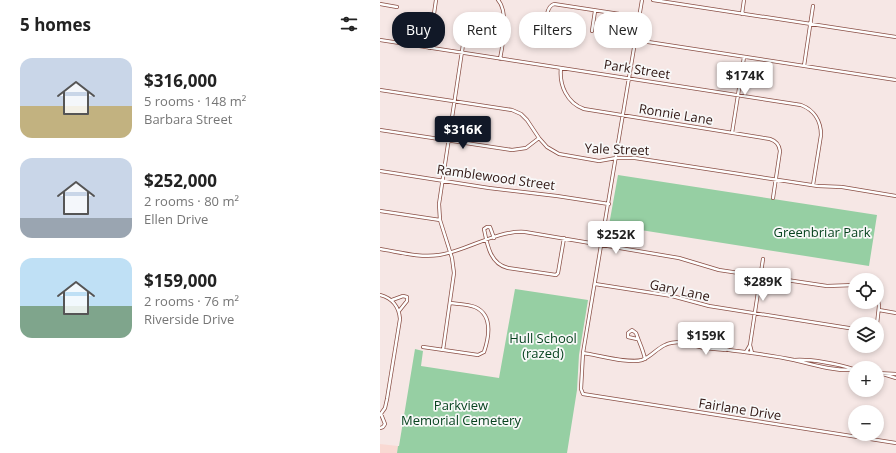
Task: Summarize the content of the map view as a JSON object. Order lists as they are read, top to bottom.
{
  "streets": {
    "street": [
      "Park Street",
      "Ronnie Lane",
      "Yale Street",
      "Ramblewood Street",
      "Gary Lane",
      "Fairlane Drive"
    ]
  },
  "crossings": [
    ["Park Street", "Ronnie Lane"],
    ["Park Street", "Yale Street"],
    ["Ronnie Lane", "Yale Street"]
  ],
  "parks": ["Greenbriar Park", "Hull School (razed)", "Parkview Memorial Cemetery"],
  "page": {
    "heading": "5 homes",
    "chip": [
      "Buy",
      "Rent",
      "Filters",
      "New"
    ],
    "list": [
      {
        "name": "$316,000",
        "note": "5 rooms · 148 m² · Barbara Street"
      },
      {
        "name": "$252,000",
        "note": "2 rooms · 80 m² · Ellen Drive"
      },
      {
        "name": "$159,000",
        "note": "2 rooms · 76 m² · Riverside Drive"
      }
    ],
    "price": [
      "$174K",
      "$316K",
      "$252K",
      "$289K",
      "$159K"
    ],
    "map_buttons": ["+", "−"]
  }
}
